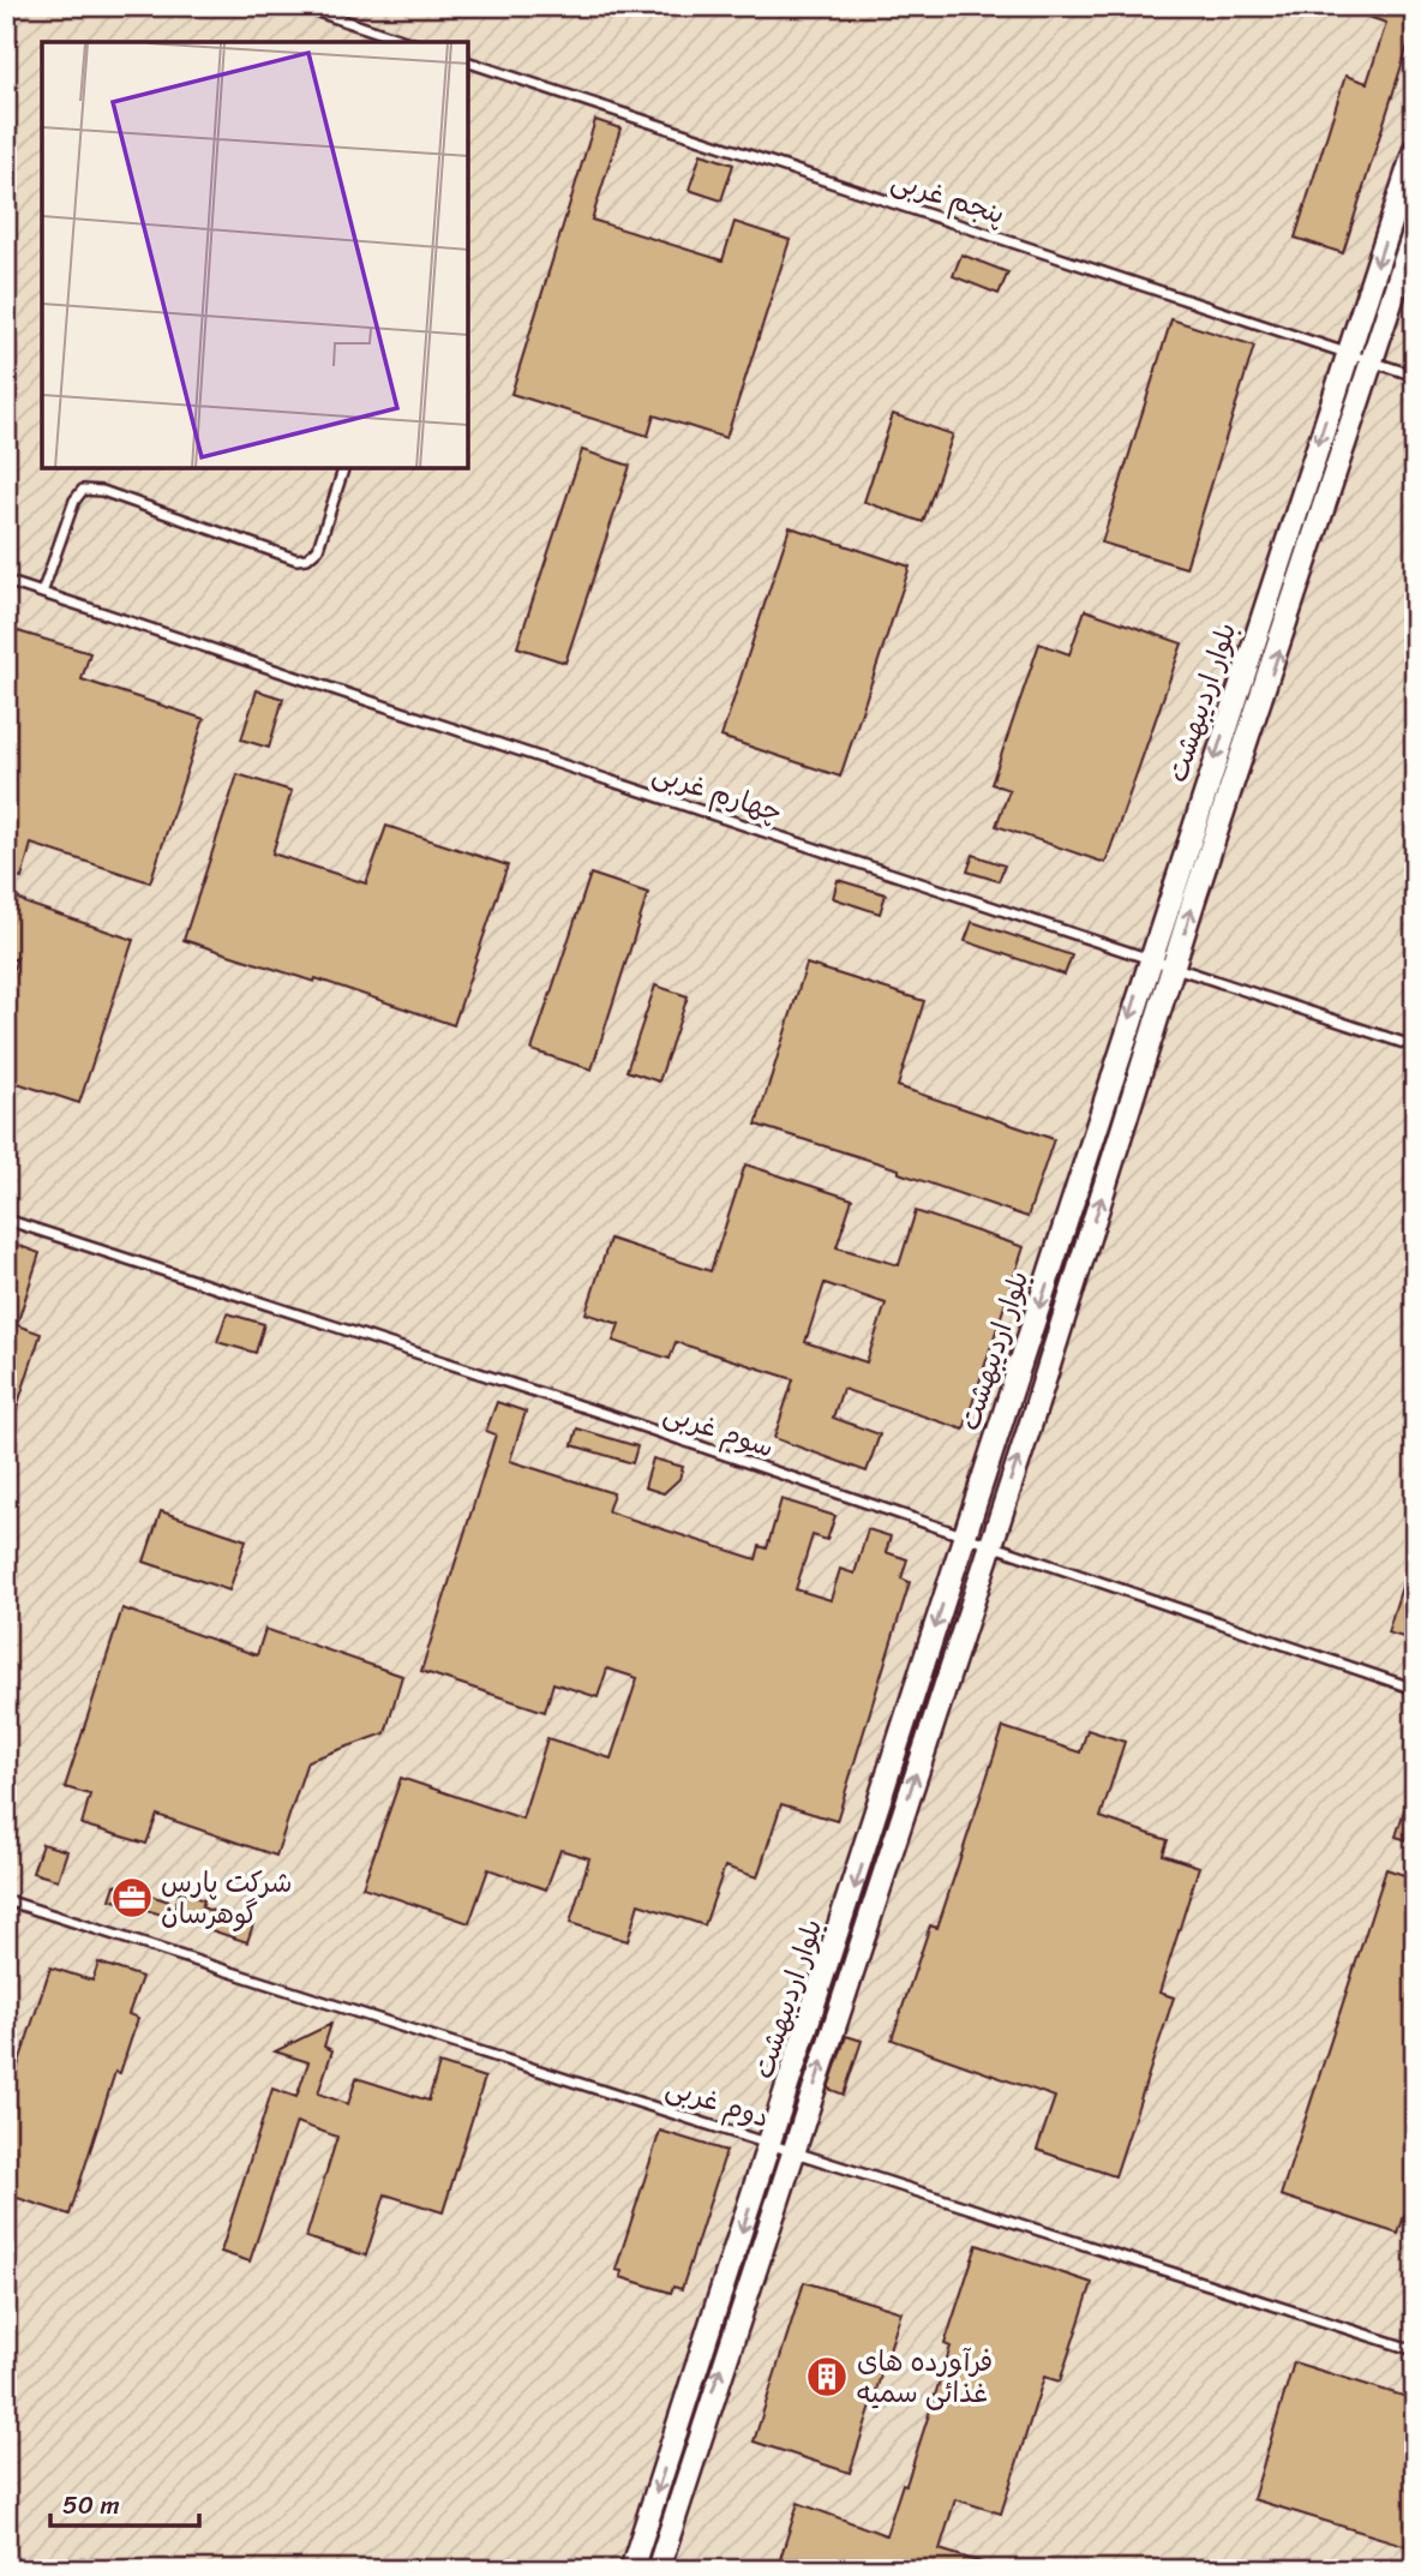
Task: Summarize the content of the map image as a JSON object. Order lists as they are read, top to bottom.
{
  "streets": {
    "street": ["بلوار اردیبهشت"],
    "lane": [
      "پنجم غربی",
      "چهارم غربی",
      "سوم غربی",
      "دوم غربی"
    ]
  },
  "crossings": [
    ["پنجم غربی", "بلوار اردیبهشت"],
    ["بلوار اردیبهشت", "چهارم غربی"],
    ["بلوار اردیبهشت", "سوم غربی"],
    ["بلوار اردیبهشت", "دوم غربی"]
  ],
  "places": {
    "office": ["شرکت پارس گوهرسان"],
    "building": ["فرآورده های غذائی سمیه"]
  },
  "scale_bar": "50 m"
}
